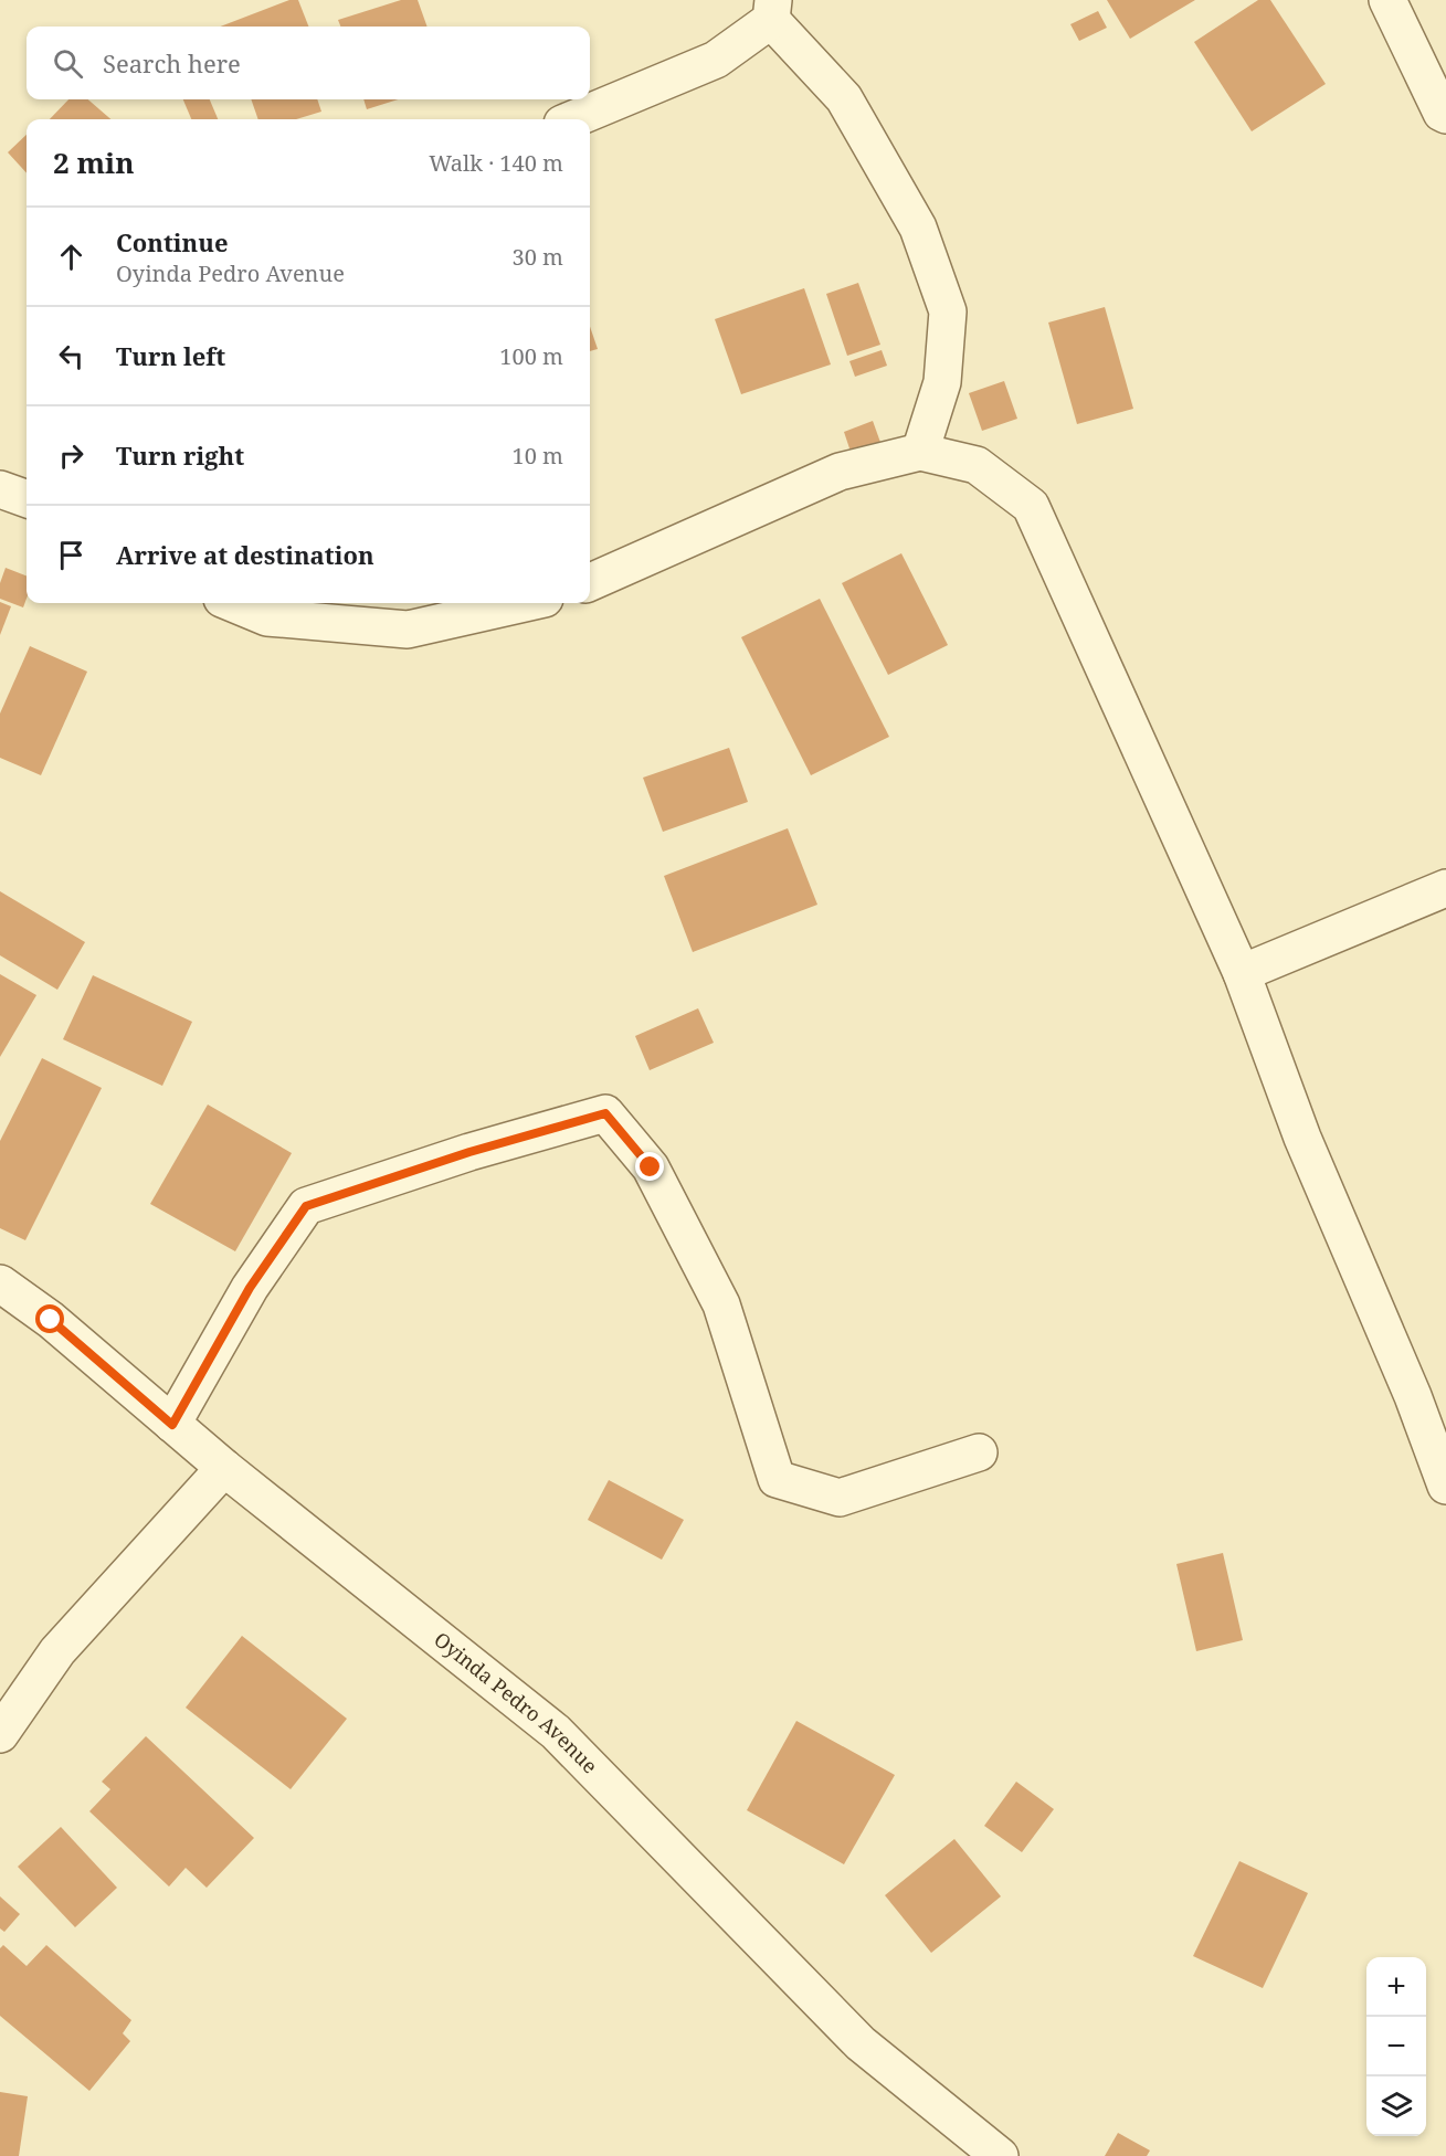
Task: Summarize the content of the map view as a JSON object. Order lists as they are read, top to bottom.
{
  "streets": {
    "street": ["Oyinda Pedro Avenue"]
  },
  "page": {
    "search": "Search here",
    "heading": ["2 min", "Walk · 140 m"],
    "list": [
      ["Continue", "Oyinda Pedro Avenue", "30 m"],
      ["Turn left", "100 m"],
      ["Turn right", "10 m"],
      "Arrive at destination"
    ],
    "map_buttons": ["+", "−"]
  }
}
